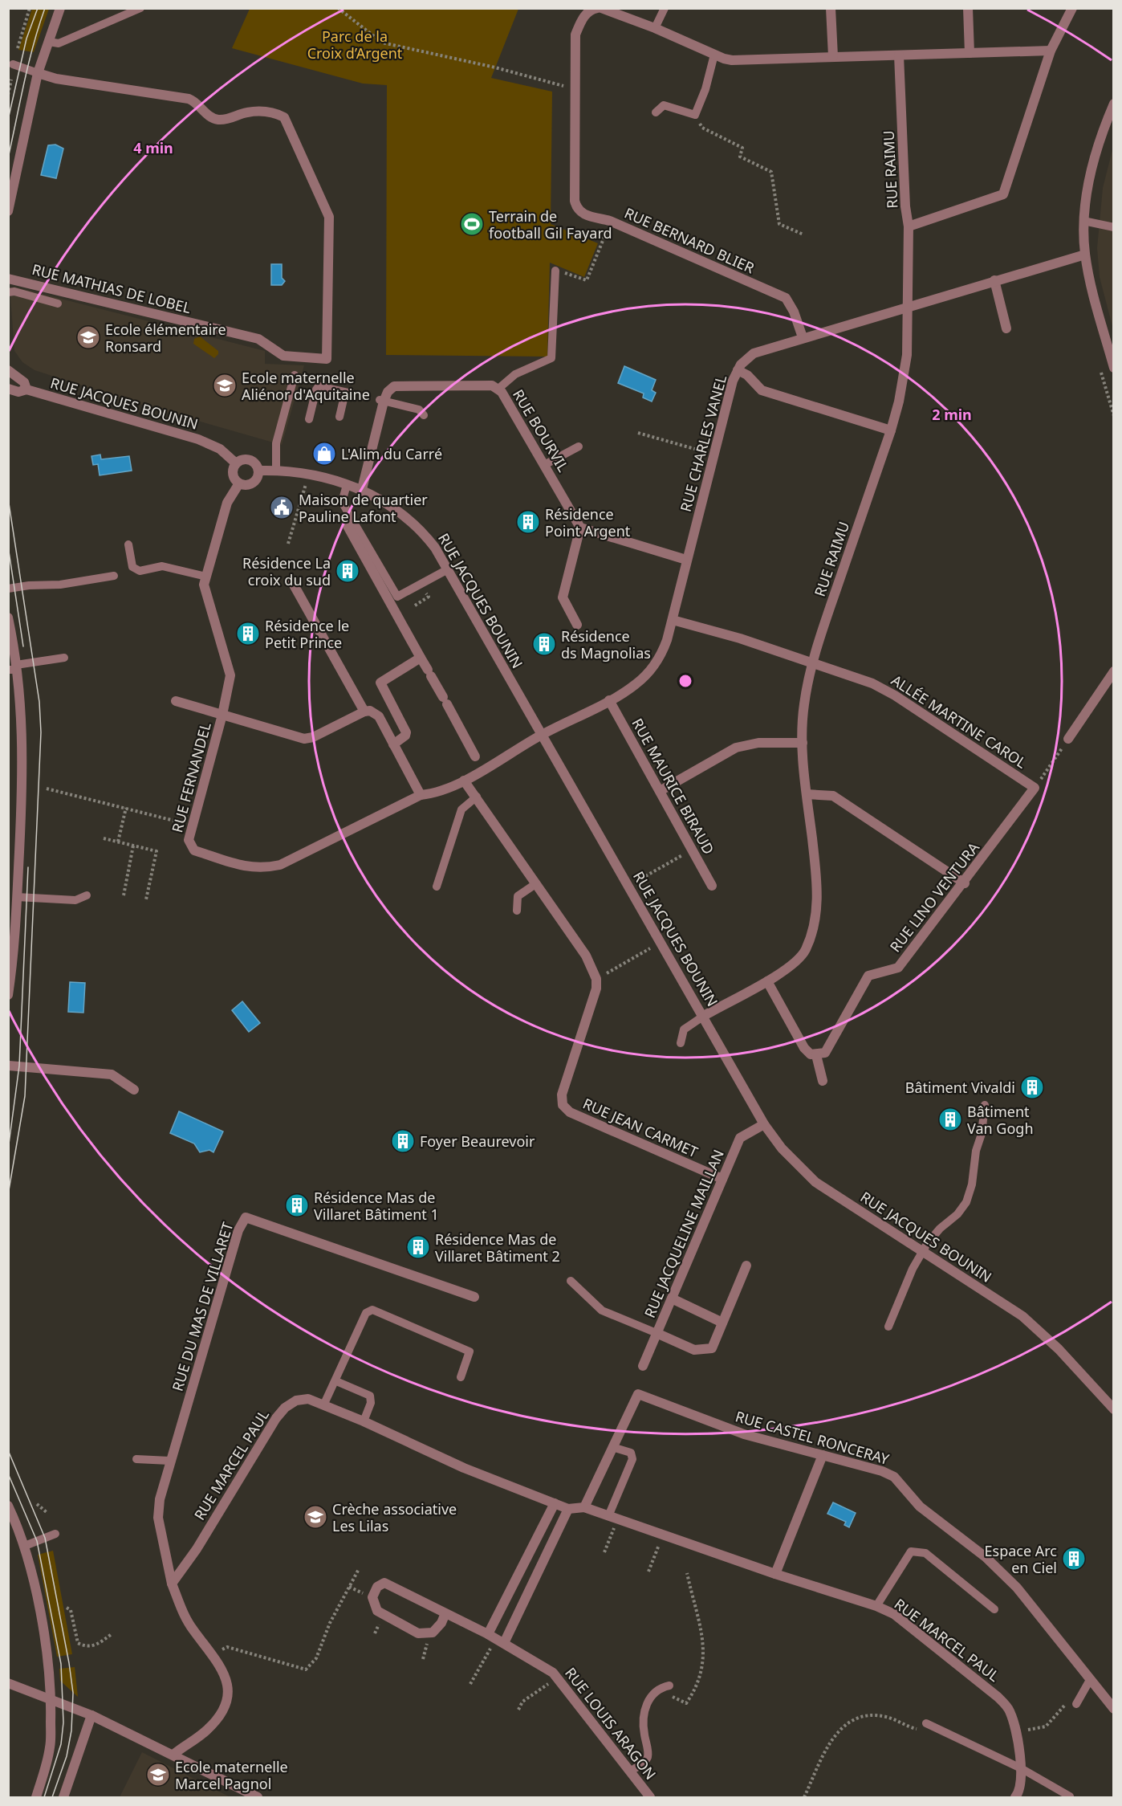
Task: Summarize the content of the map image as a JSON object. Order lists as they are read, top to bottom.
{
  "streets": {
    "street": [
      "RUE RAIMU",
      "RUE BERNARD BLIER",
      "RUE MATHIAS DE LOBEL",
      "RUE JACQUES BOUNIN",
      "RUE BOURVIL",
      "RUE CHARLES VANEL",
      "ALLÉE MARTINE CAROL",
      "RUE FERNANDEL",
      "RUE MAURICE BIRAUD",
      "RUE LINO VENTURA",
      "RUE JEAN CARMET",
      "RUE JACQUELINE MAILLAN",
      "RUE DU MAS DE VILLARET",
      "RUE CASTEL RONCERAY",
      "RUE MARCEL PAUL",
      "RUE LOUIS ARAGON"
    ]
  },
  "crossings": [
    ["RUE RAIMU", "RUE JACQUES BOUNIN"],
    ["RUE RAIMU", "RUE CHARLES VANEL"],
    ["RUE RAIMU", "ALLÉE MARTINE CAROL"],
    ["RUE BERNARD BLIER", "RUE CHARLES VANEL"],
    ["RUE JACQUES BOUNIN", "RUE BOURVIL"],
    ["RUE JACQUES BOUNIN", "RUE CHARLES VANEL"],
    ["RUE JACQUES BOUNIN", "RUE FERNANDEL"],
    ["RUE JACQUES BOUNIN", "RUE JACQUELINE MAILLAN"],
    ["RUE CHARLES VANEL", "ALLÉE MARTINE CAROL"],
    ["RUE CHARLES VANEL", "RUE FERNANDEL"],
    ["RUE CHARLES VANEL", "RUE MAURICE BIRAUD"],
    ["ALLÉE MARTINE CAROL", "RUE LINO VENTURA"],
    ["RUE FERNANDEL", "RUE JEAN CARMET"],
    ["RUE JEAN CARMET", "RUE JACQUELINE MAILLAN"],
    ["RUE DU MAS DE VILLARET", "RUE MARCEL PAUL"]
  ],
  "parks": ["Parc de la Croix d’Argent"],
  "places": {
    "sports": ["Terrain de football Gil Fayard"],
    "school or university": [
      "Ecole élémentaire Ronsard",
      "Ecole maternelle Aliénor d'Aquitaine",
      "Crèche associative Les Lilas",
      "Ecole maternelle Marcel Pagnol"
    ],
    "shop": ["L'Alim du Carré"],
    "public building": ["Maison de quartier Pauline Lafont"],
    "building": [
      "Résidence Point Argent",
      "Résidence La croix du sud",
      "Résidence le Petit Prince",
      "Résidence ds Magnolias",
      "Bâtiment Vivaldi",
      "Bâtiment Van Gogh",
      "Foyer Beaurevoir",
      "Résidence Mas de Villaret Bâtiment 1",
      "Résidence Mas de Villaret Bâtiment 2",
      "Espace Arc en Ciel"
    ]
  },
  "rings": ["4 min", "2 min"]
}
